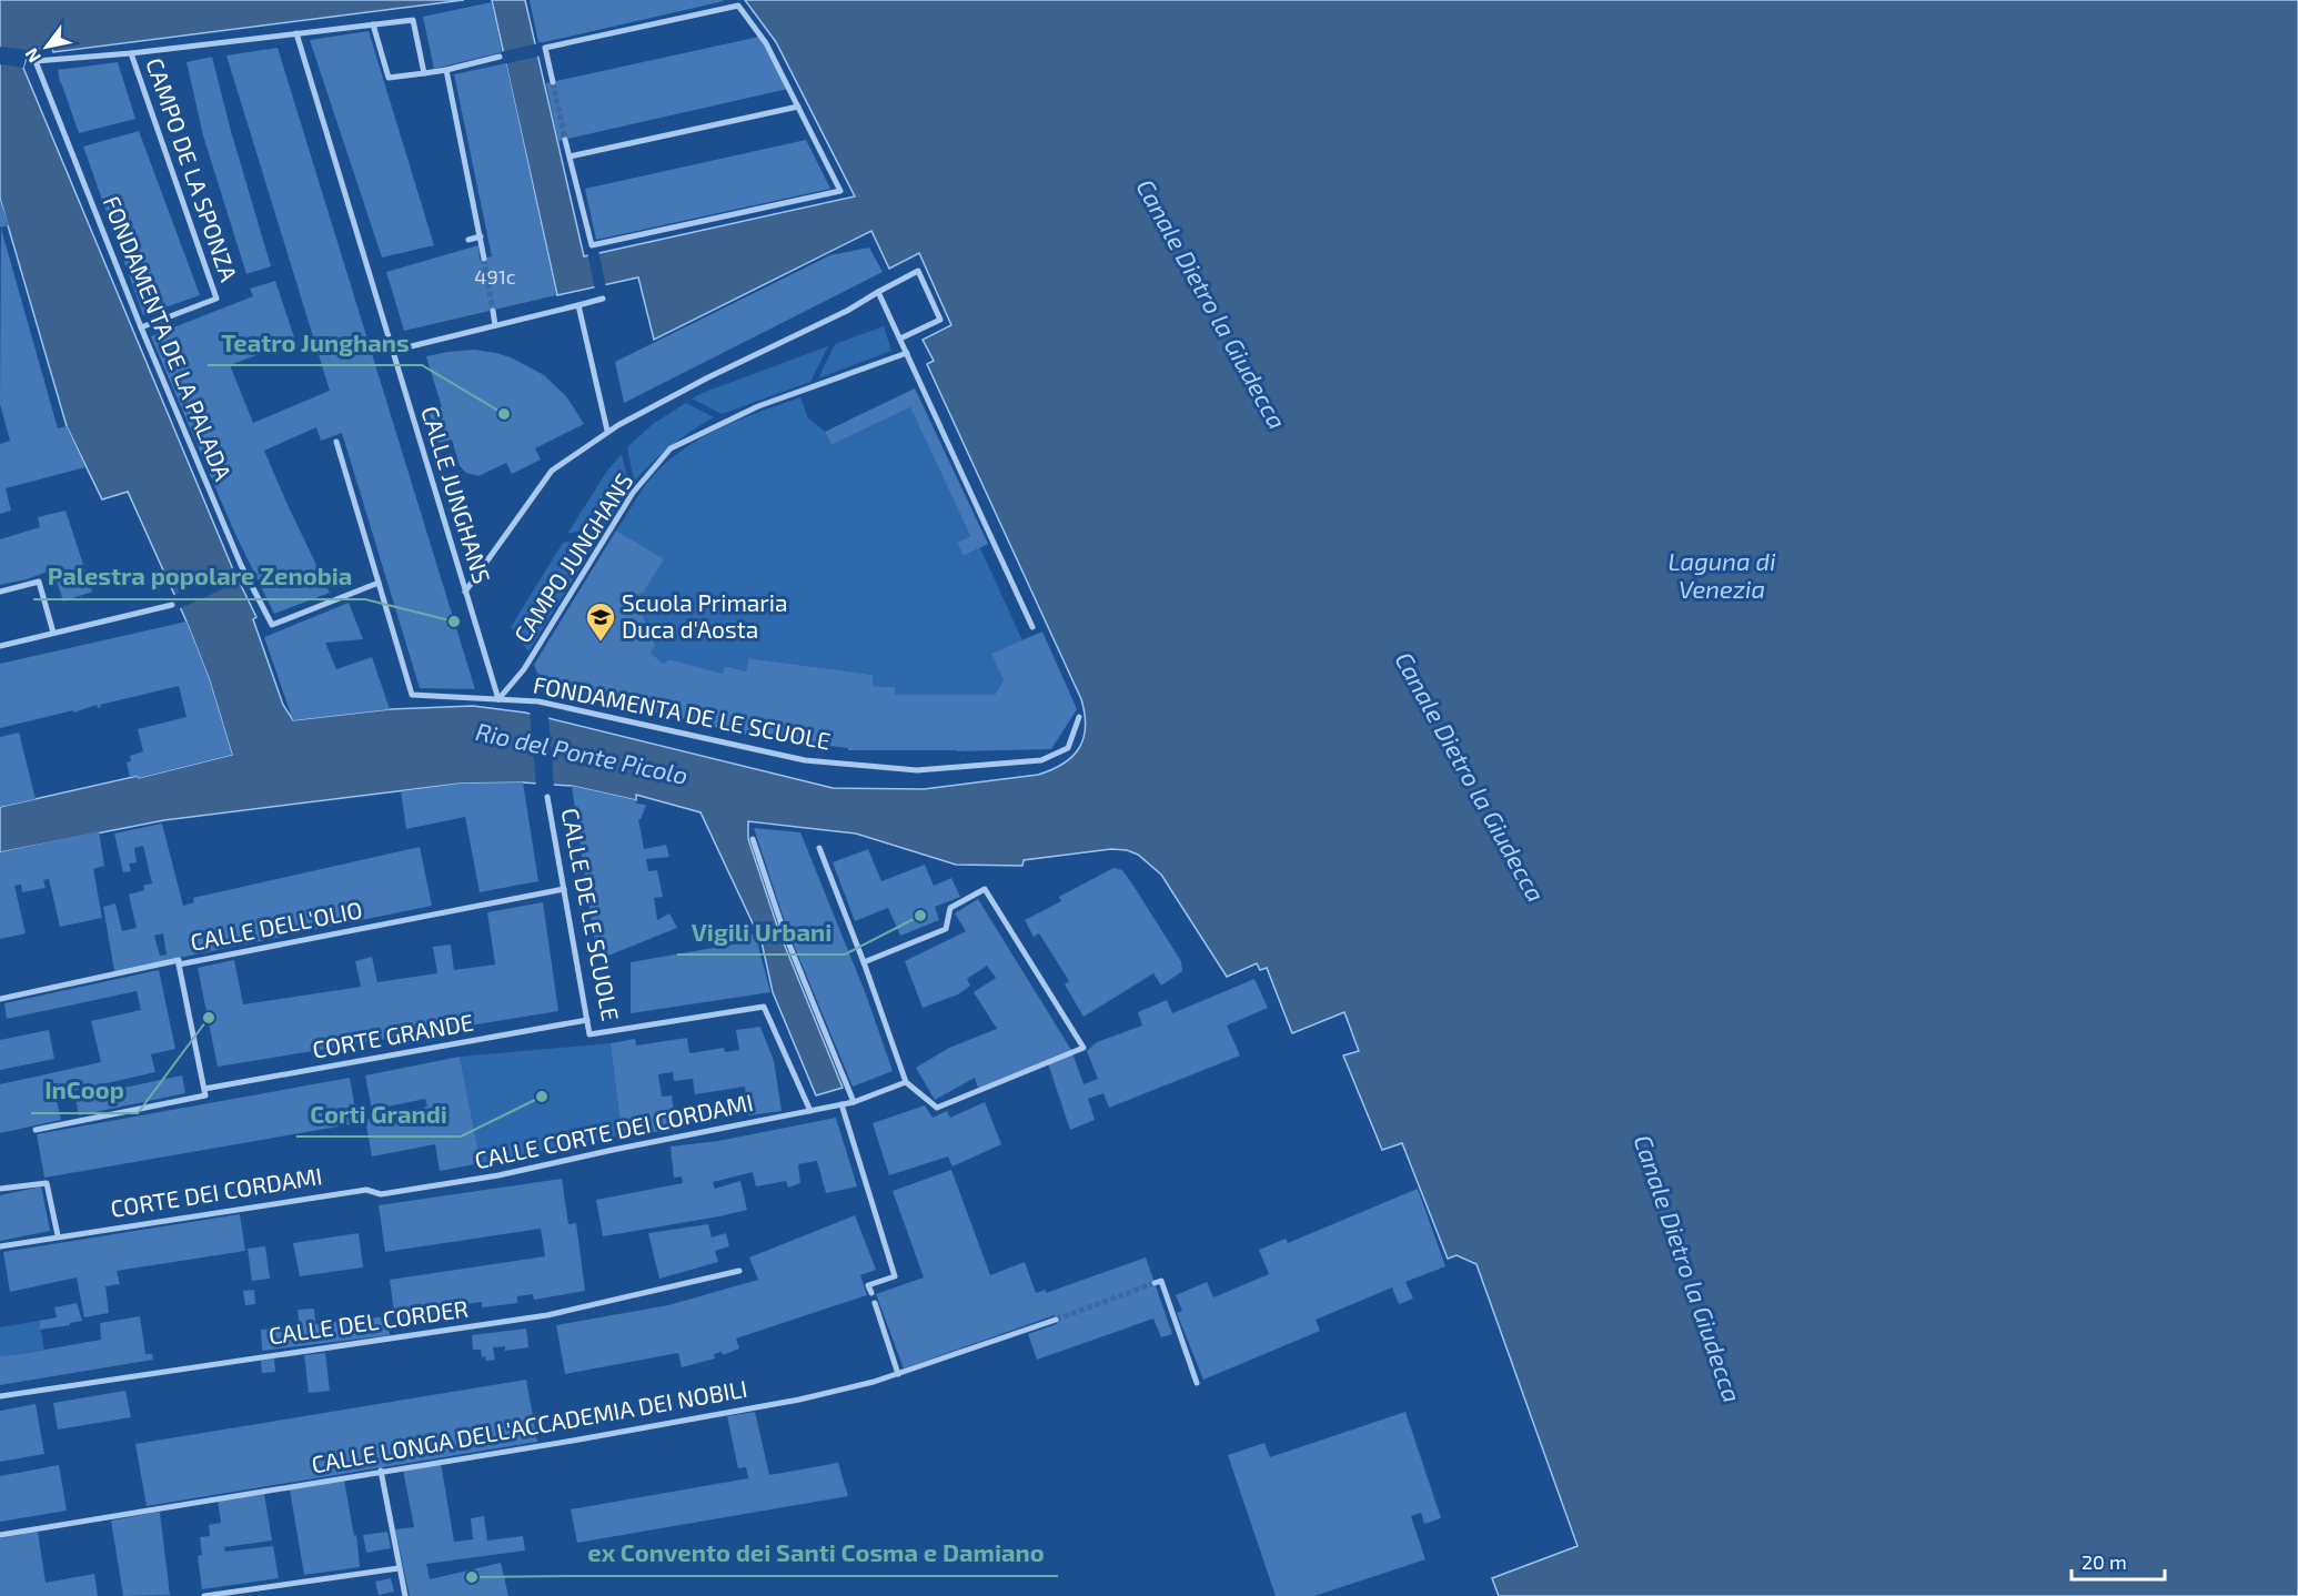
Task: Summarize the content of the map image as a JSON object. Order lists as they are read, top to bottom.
{
  "streets": {
    "street": [
      "CAMPO DE LA SPONZA",
      "FONDAMENTA DE LA PALADA",
      "CALLE JUNGHANS",
      "CAMPO JUNGHANS",
      "FONDAMENTA DE LE SCUOLE",
      "CALLE DE LE SCUOLE",
      "CALLE DELL'OLIO",
      "CORTE GRANDE",
      "CALLE CORTE DEI CORDAMI",
      "CORTE DEI CORDAMI",
      "CALLE DEL CORDER",
      "CALLE LONGA DELL'ACCADEMIA DEI NOBILI"
    ]
  },
  "crossings": [
    ["CAMPO DE LA SPONZA", "FONDAMENTA DE LA PALADA"],
    ["FONDAMENTA DE LA PALADA", "FONDAMENTA DE LE SCUOLE"],
    ["CALLE JUNGHANS", "CAMPO JUNGHANS"],
    ["CALLE JUNGHANS", "FONDAMENTA DE LE SCUOLE"],
    ["CAMPO JUNGHANS", "FONDAMENTA DE LE SCUOLE"],
    ["CALLE DE LE SCUOLE", "CALLE DELL'OLIO"],
    ["CALLE DE LE SCUOLE", "CORTE GRANDE"],
    ["CALLE DE LE SCUOLE", "CALLE CORTE DEI CORDAMI"],
    ["CALLE CORTE DEI CORDAMI", "CORTE DEI CORDAMI"]
  ],
  "water": ["Canale Dietro la Giudecca", "Laguna di Venezia", "Rio del Ponte Picolo"],
  "places": {
    "other": [
      "Teatro Junghans",
      "Palestra popolare Zenobia",
      "Vigili Urbani",
      "InCoop",
      "Corti Grandi",
      "ex Convento dei Santi Cosma e Damiano"
    ],
    "school or university": ["Scuola Primaria Duca d'Aosta"]
  },
  "house_numbers": ["491c"],
  "scale_bar": "20 m",
  "north": "bottom left"
}
